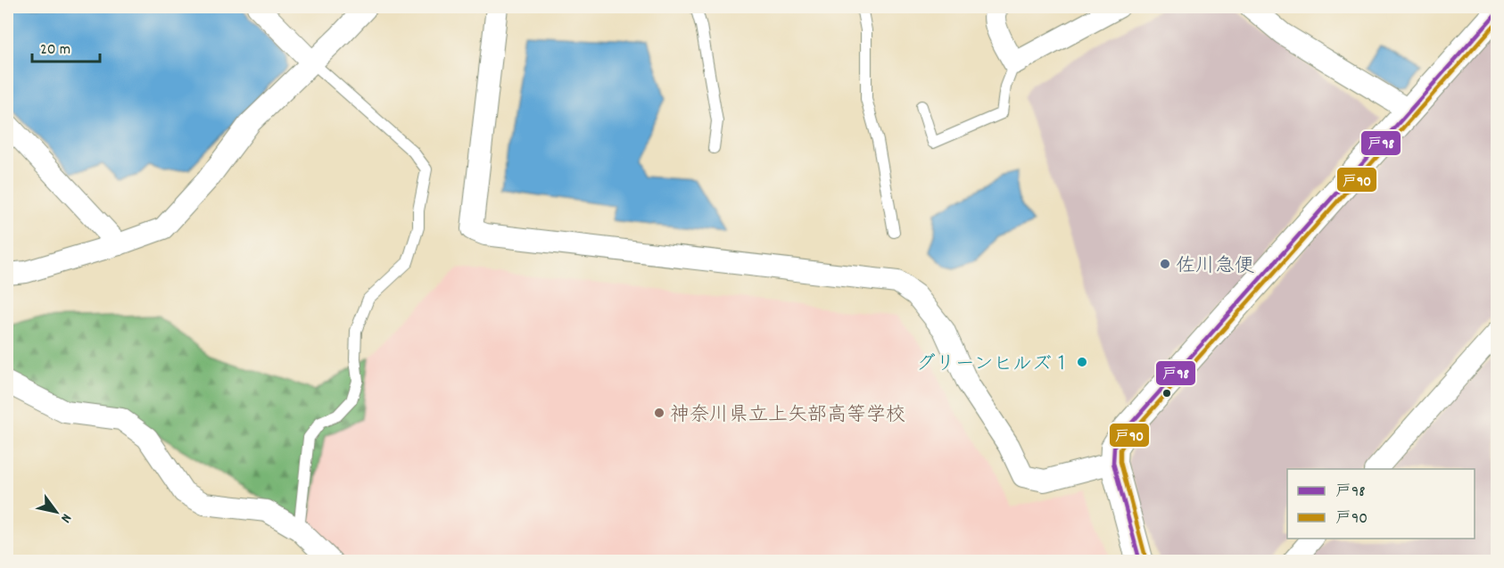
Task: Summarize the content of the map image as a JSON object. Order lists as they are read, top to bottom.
{
  "places": ["佐川急便", "グリーンヒルズ１", "神奈川県立上矢部高等学校"],
  "lines": ["transit line 戸98", "transit line 戸90"],
  "legend": ["戸98", "戸90"],
  "scale_bar": "20 m",
  "north": "bottom right"
}
